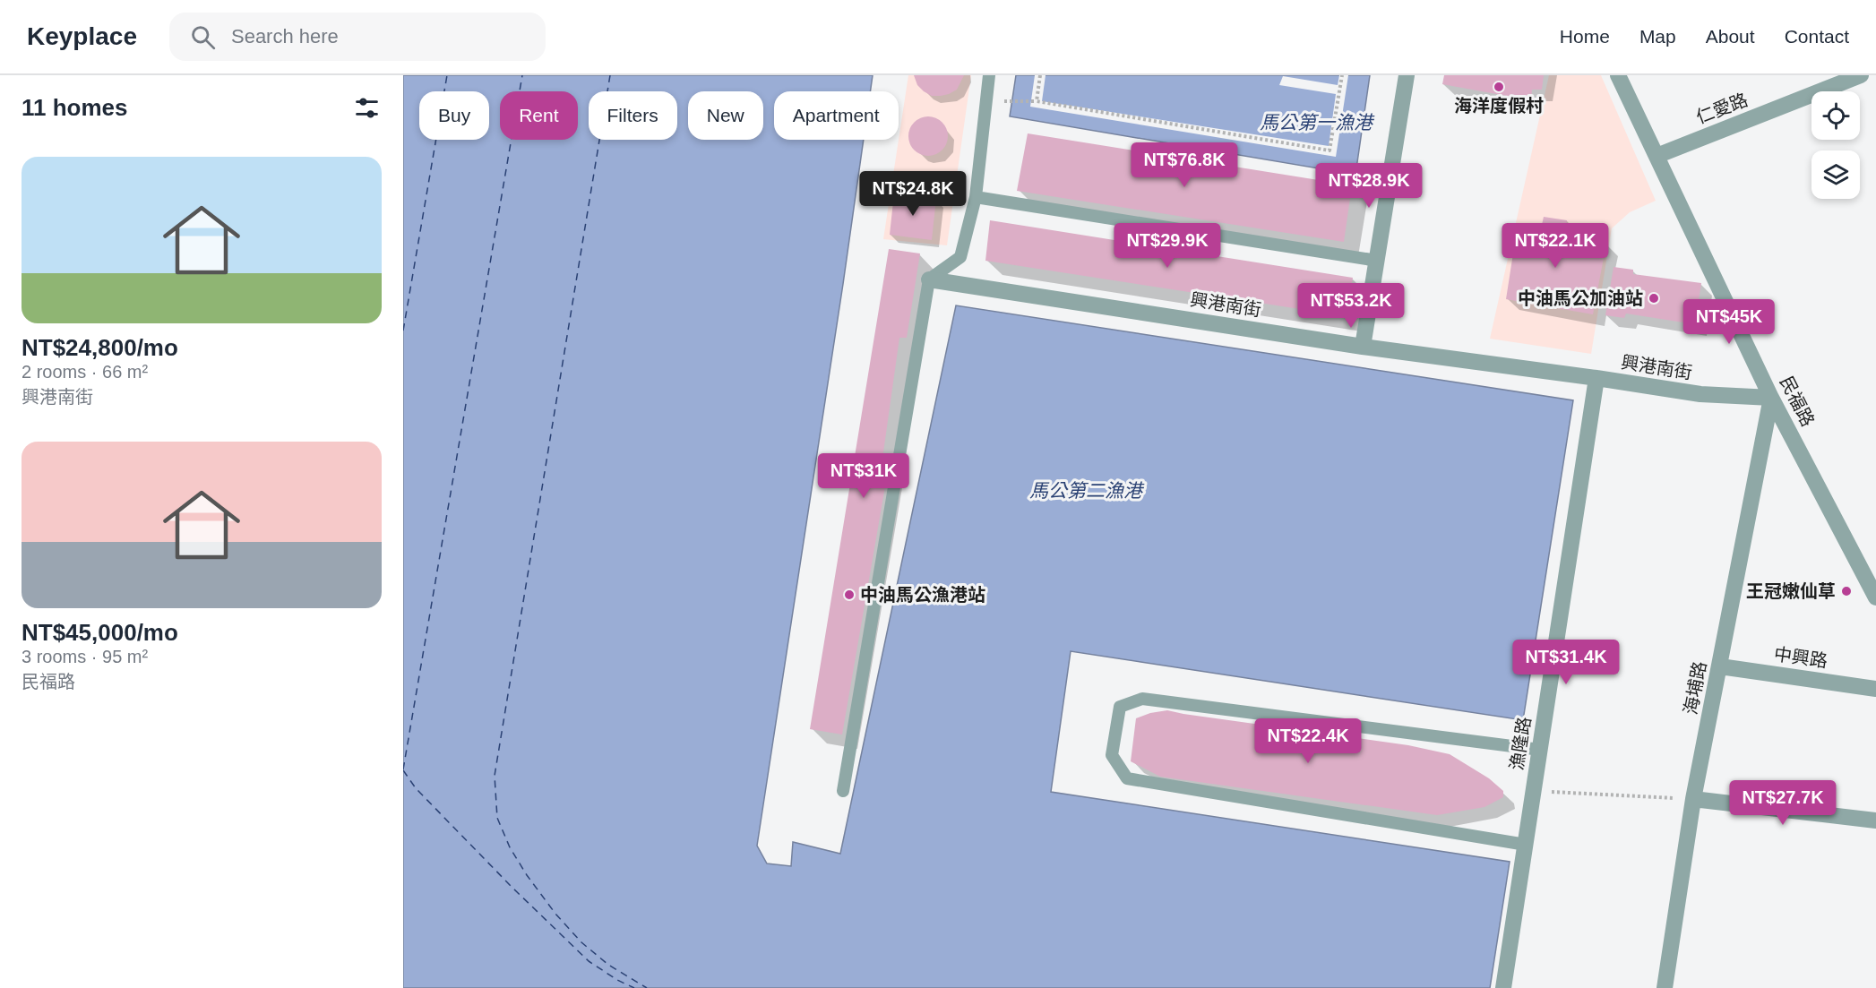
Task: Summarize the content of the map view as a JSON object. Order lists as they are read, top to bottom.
{
  "streets": {
    "street": [
      "仁愛路",
      "興港南街",
      "民福路",
      "中興路",
      "海埔路",
      "漁隆路"
    ]
  },
  "crossings": [
    ["仁愛路", "民福路"],
    ["興港南街", "民福路"],
    ["興港南街", "海埔路"],
    ["興港南街", "漁隆路"],
    ["民福路", "海埔路"],
    ["中興路", "海埔路"]
  ],
  "water": ["馬公第一漁港", "馬公第二漁港"],
  "places": [
    "海洋度假村",
    "中油馬公加油站",
    "王冠嫩仙草",
    "中油馬公漁港站"
  ],
  "page": {
    "header": "Keyplace",
    "search": "Search here",
    "nav": [
      "Home",
      "Map",
      "About",
      "Contact"
    ],
    "heading": "11 homes",
    "chip": [
      "Buy",
      "Rent",
      "Filters",
      "New",
      "Apartment"
    ],
    "list": [
      {
        "name": "NT$24,800/mo",
        "note": "2 rooms · 66 m² · 興港南街"
      },
      {
        "name": "NT$45,000/mo",
        "note": "3 rooms · 95 m² · 民福路"
      }
    ],
    "price": [
      "NT$76.8K",
      "NT$28.9K",
      "NT$24.8K",
      "NT$29.9K",
      "NT$22.1K",
      "NT$53.2K",
      "NT$45K",
      "NT$31K",
      "NT$31.4K",
      "NT$22.4K",
      "NT$27.7K"
    ]
  }
}
